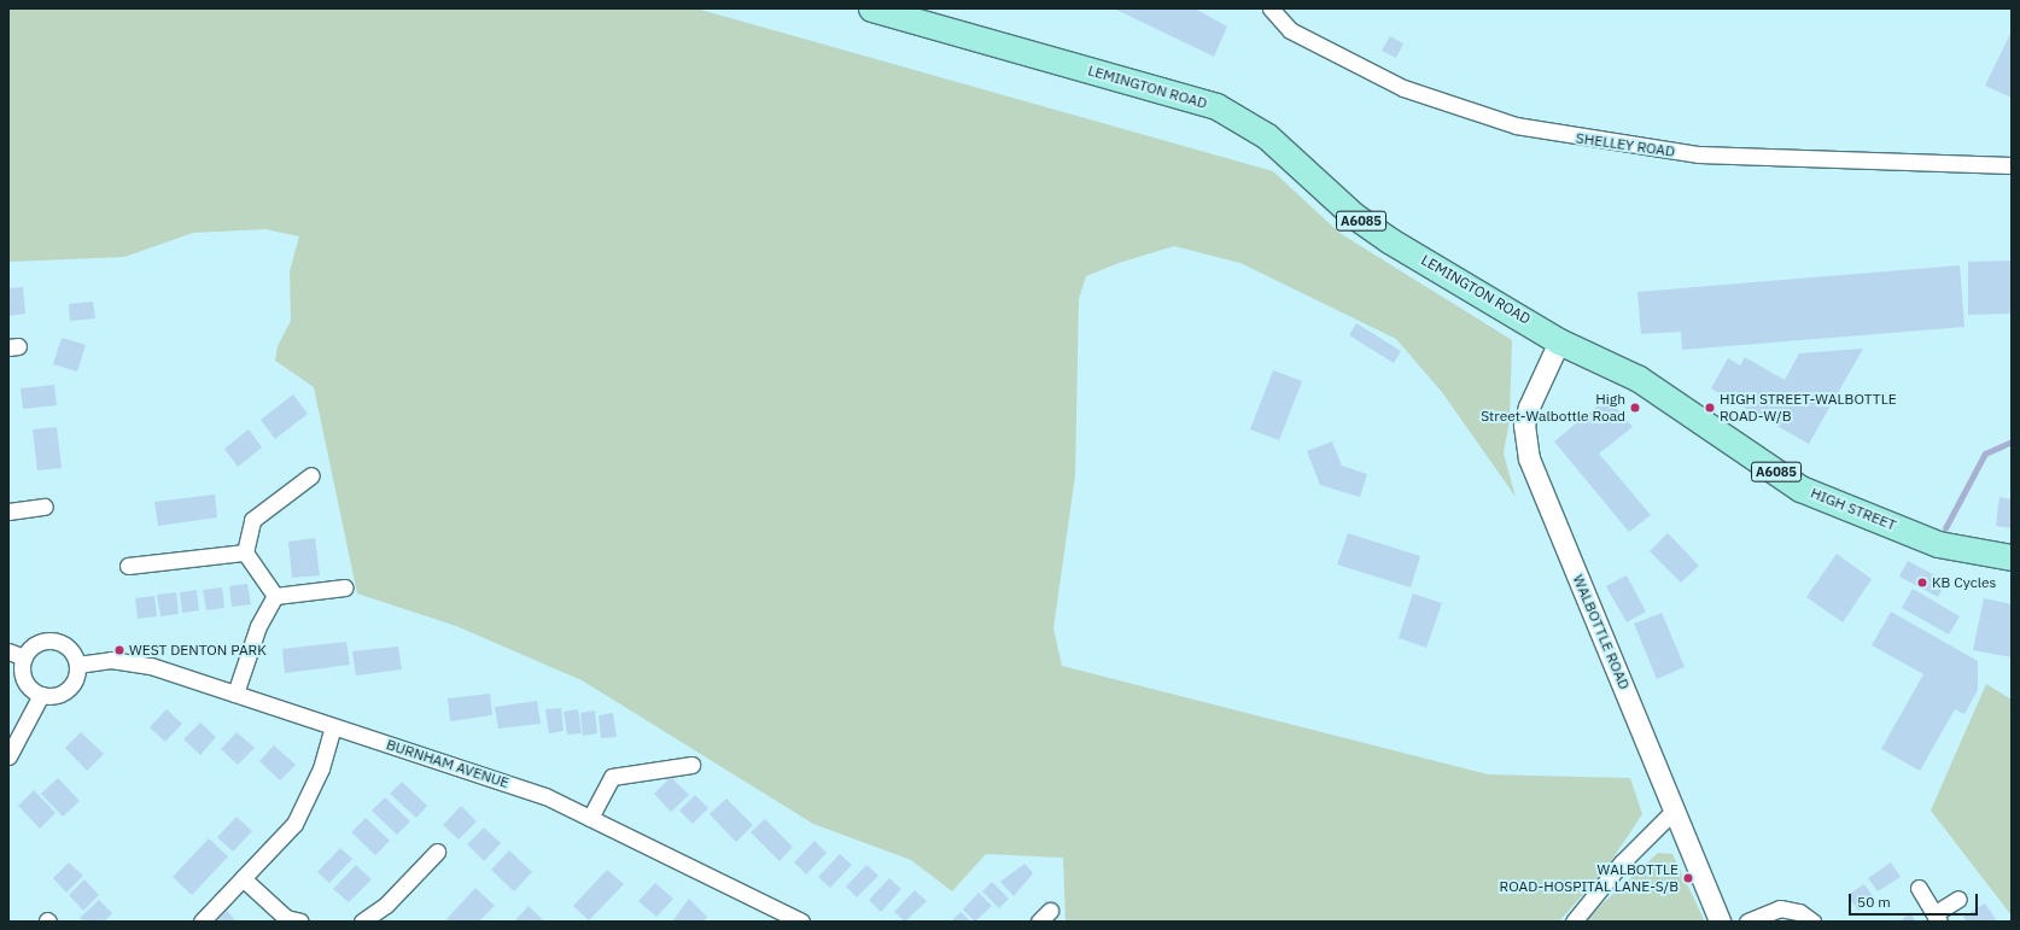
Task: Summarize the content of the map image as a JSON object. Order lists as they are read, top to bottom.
{
  "streets": {
    "main road": ["LEMINGTON ROAD", "A6085", "HIGH STREET"],
    "street": ["SHELLEY ROAD", "WALBOTTLE ROAD", "BURNHAM AVENUE"]
  },
  "crossings": [
    ["LEMINGTON ROAD", "HIGH STREET"],
    ["LEMINGTON ROAD", "WALBOTTLE ROAD"],
    ["HIGH STREET", "WALBOTTLE ROAD"]
  ],
  "places": [
    "High Street-Walbottle Road",
    "HIGH STREET-WALBOTTLE ROAD-W/B",
    "KB Cycles",
    "WEST DENTON PARK",
    "WALBOTTLE ROAD-HOSPITAL LANE-S/B"
  ],
  "scale_bar": "50 m"
}
